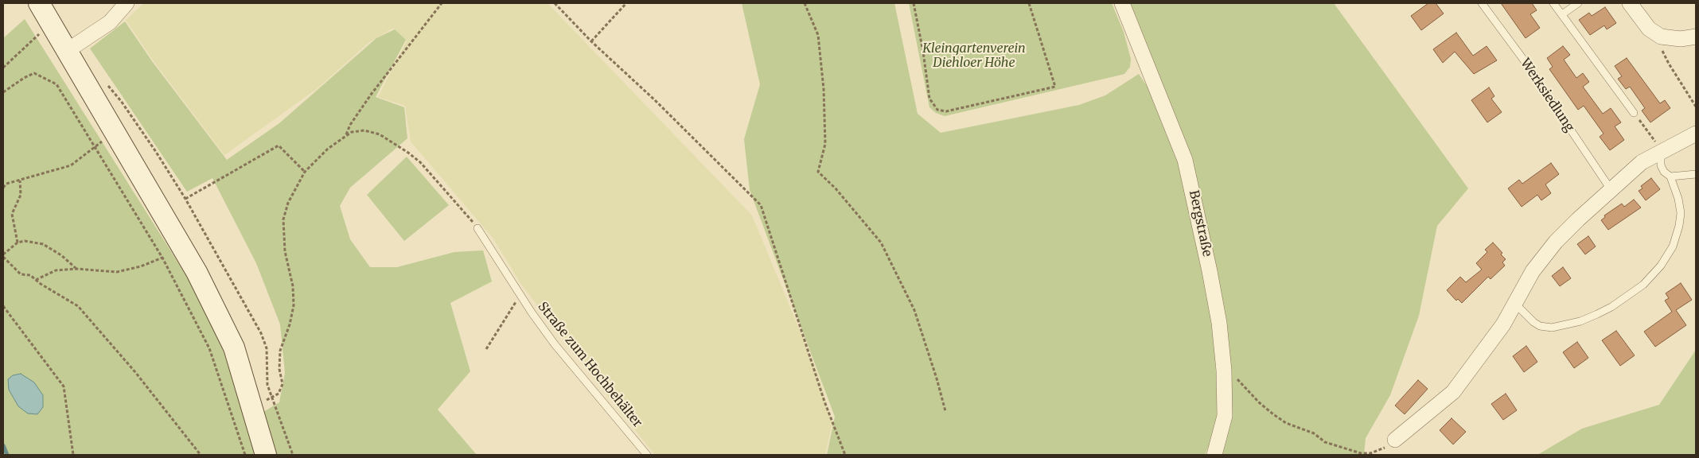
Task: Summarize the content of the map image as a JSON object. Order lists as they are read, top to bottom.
{
  "streets": {
    "street": ["Bergstraße"],
    "lane": ["Werksiedlung", "Straße zum Hochbehälter"]
  },
  "parks": ["Kleingartenverein Diehloer Höhe"]
}
